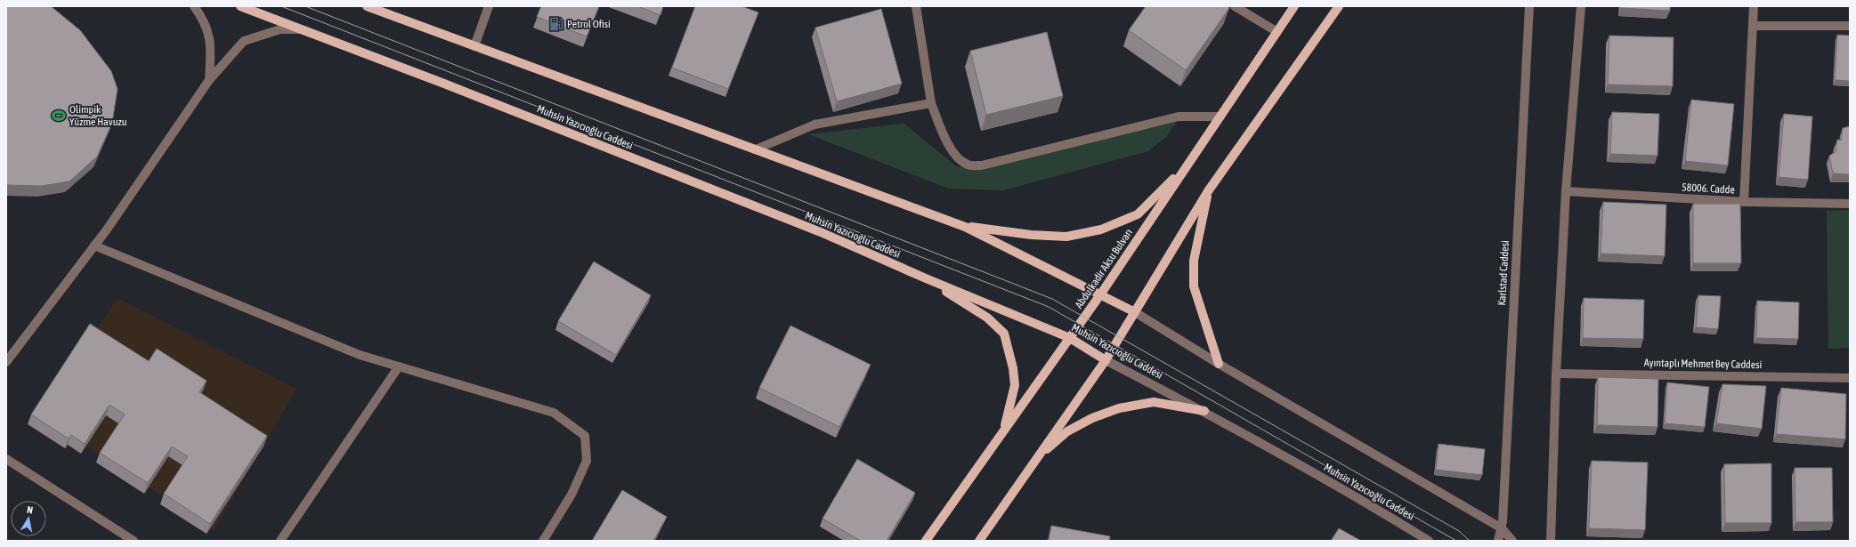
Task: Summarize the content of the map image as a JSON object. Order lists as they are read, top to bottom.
{
  "streets": {
    "main road": ["Muhsin Yazıcıoğlu Caddesi", "Abdulkadir Aksu Bulvarı"],
    "street": ["58006. Cadde", "Karlstad Caddesi", "Ayıntaplı Mehmet Bey Caddesi"]
  },
  "crossings": [
    ["Muhsin Yazıcıoğlu Caddesi", "Abdulkadir Aksu Bulvarı"]
  ],
  "places": {
    "fuel station": ["Petrol Ofisi"],
    "sports": ["Olimpik Yüzme Havuzu"]
  },
  "north": "top"
}
